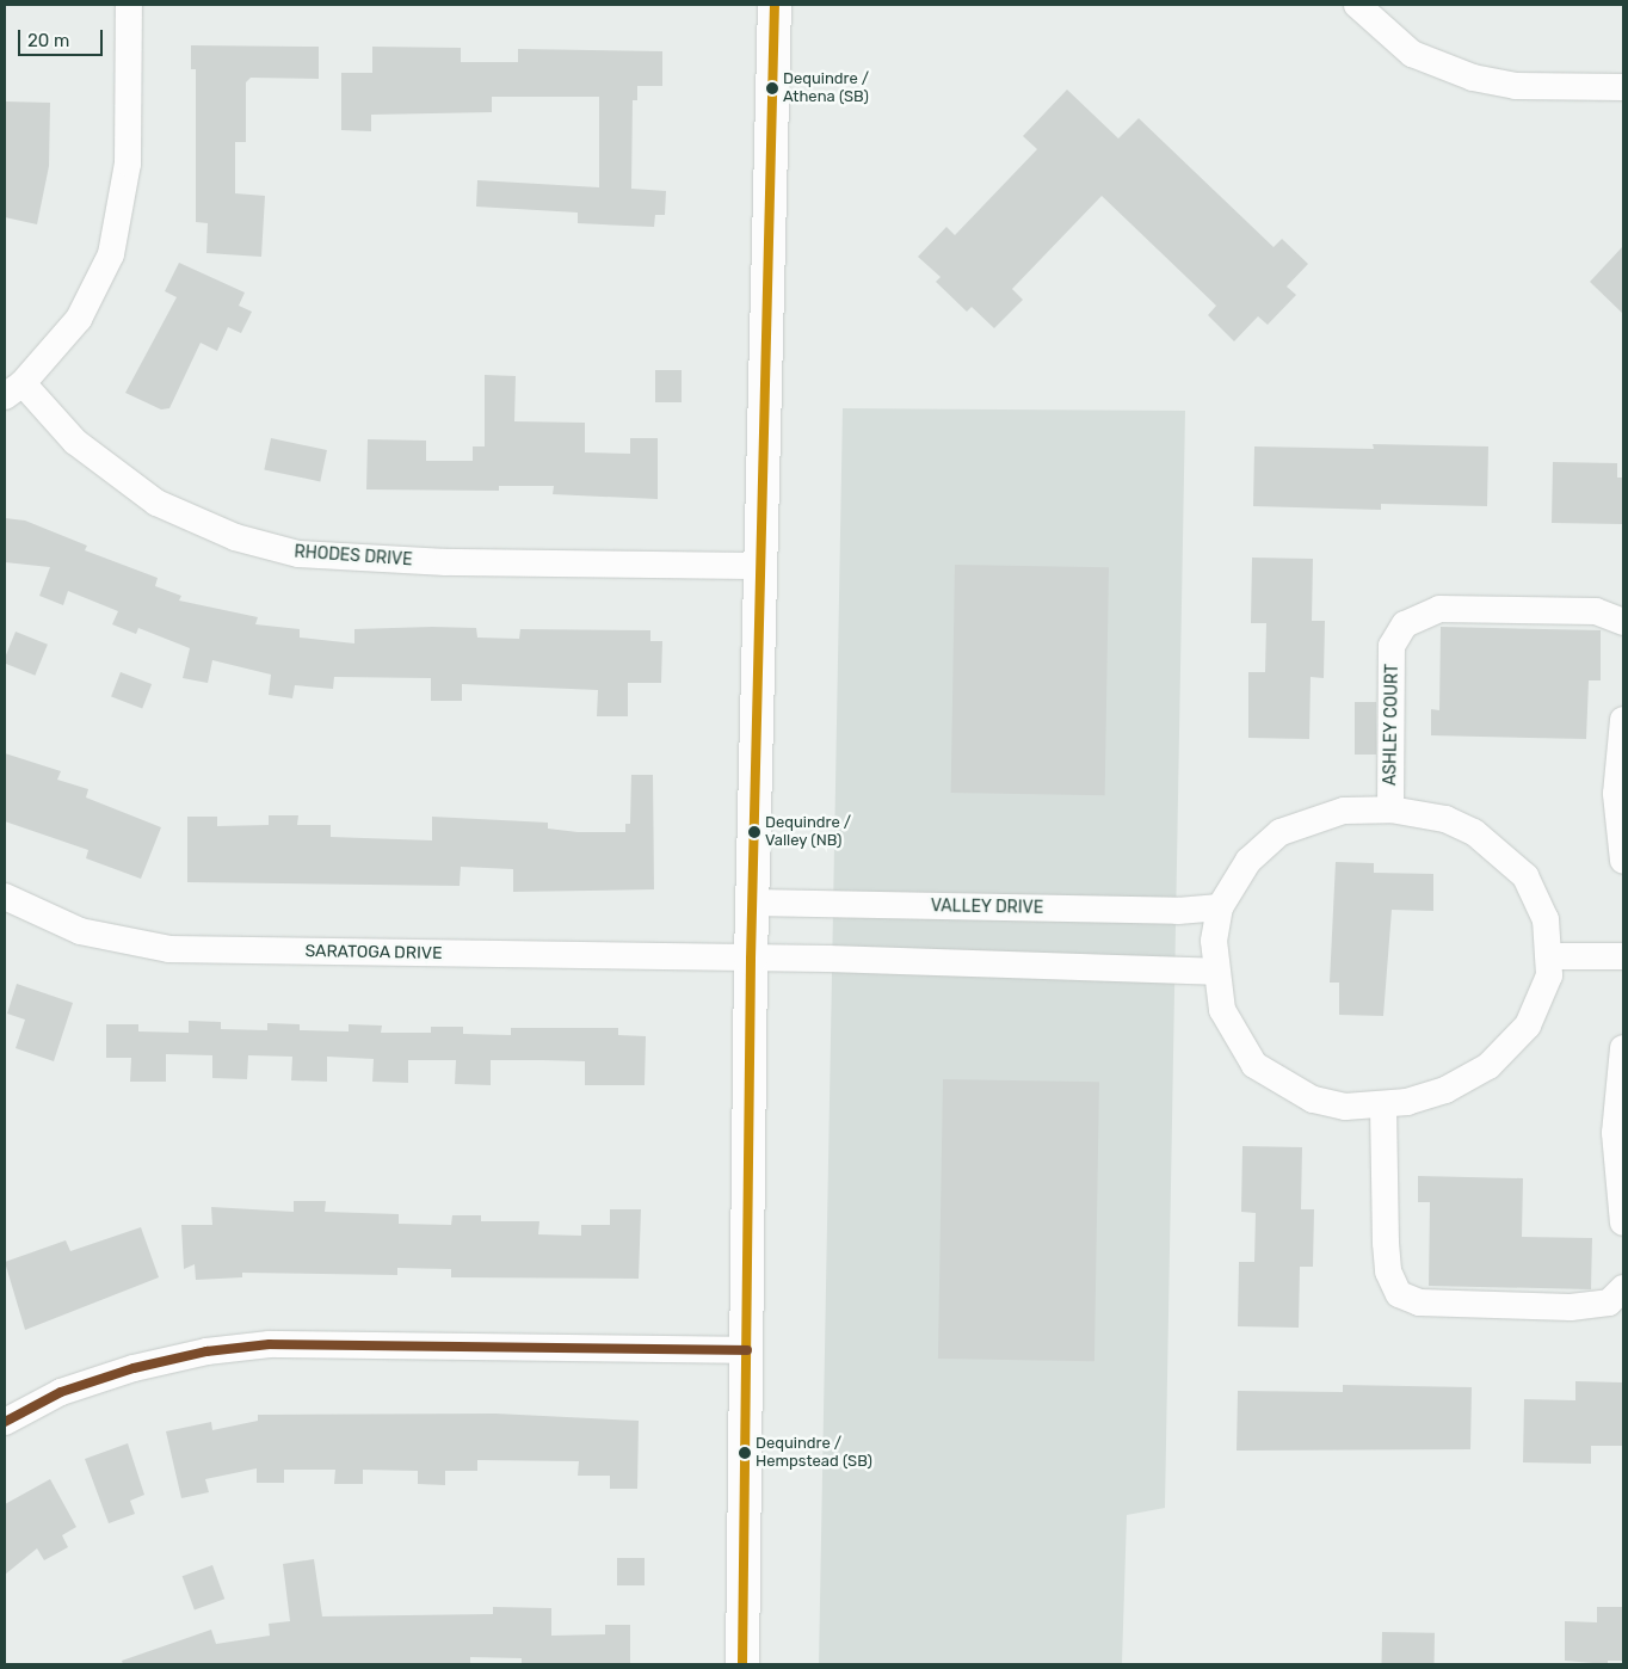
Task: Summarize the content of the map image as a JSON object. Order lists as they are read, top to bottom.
{
  "streets": {
    "street": [
      "RHODES DRIVE",
      "ASHLEY COURT",
      "VALLEY DRIVE",
      "SARATOGA DRIVE"
    ]
  },
  "crossings": [
    ["ASHLEY COURT", "VALLEY DRIVE"]
  ],
  "places": ["Dequindre / Athena (SB)", "Dequindre / Valley (NB)", "Dequindre / Hempstead (SB)"],
  "scale_bar": "20 m"
}
